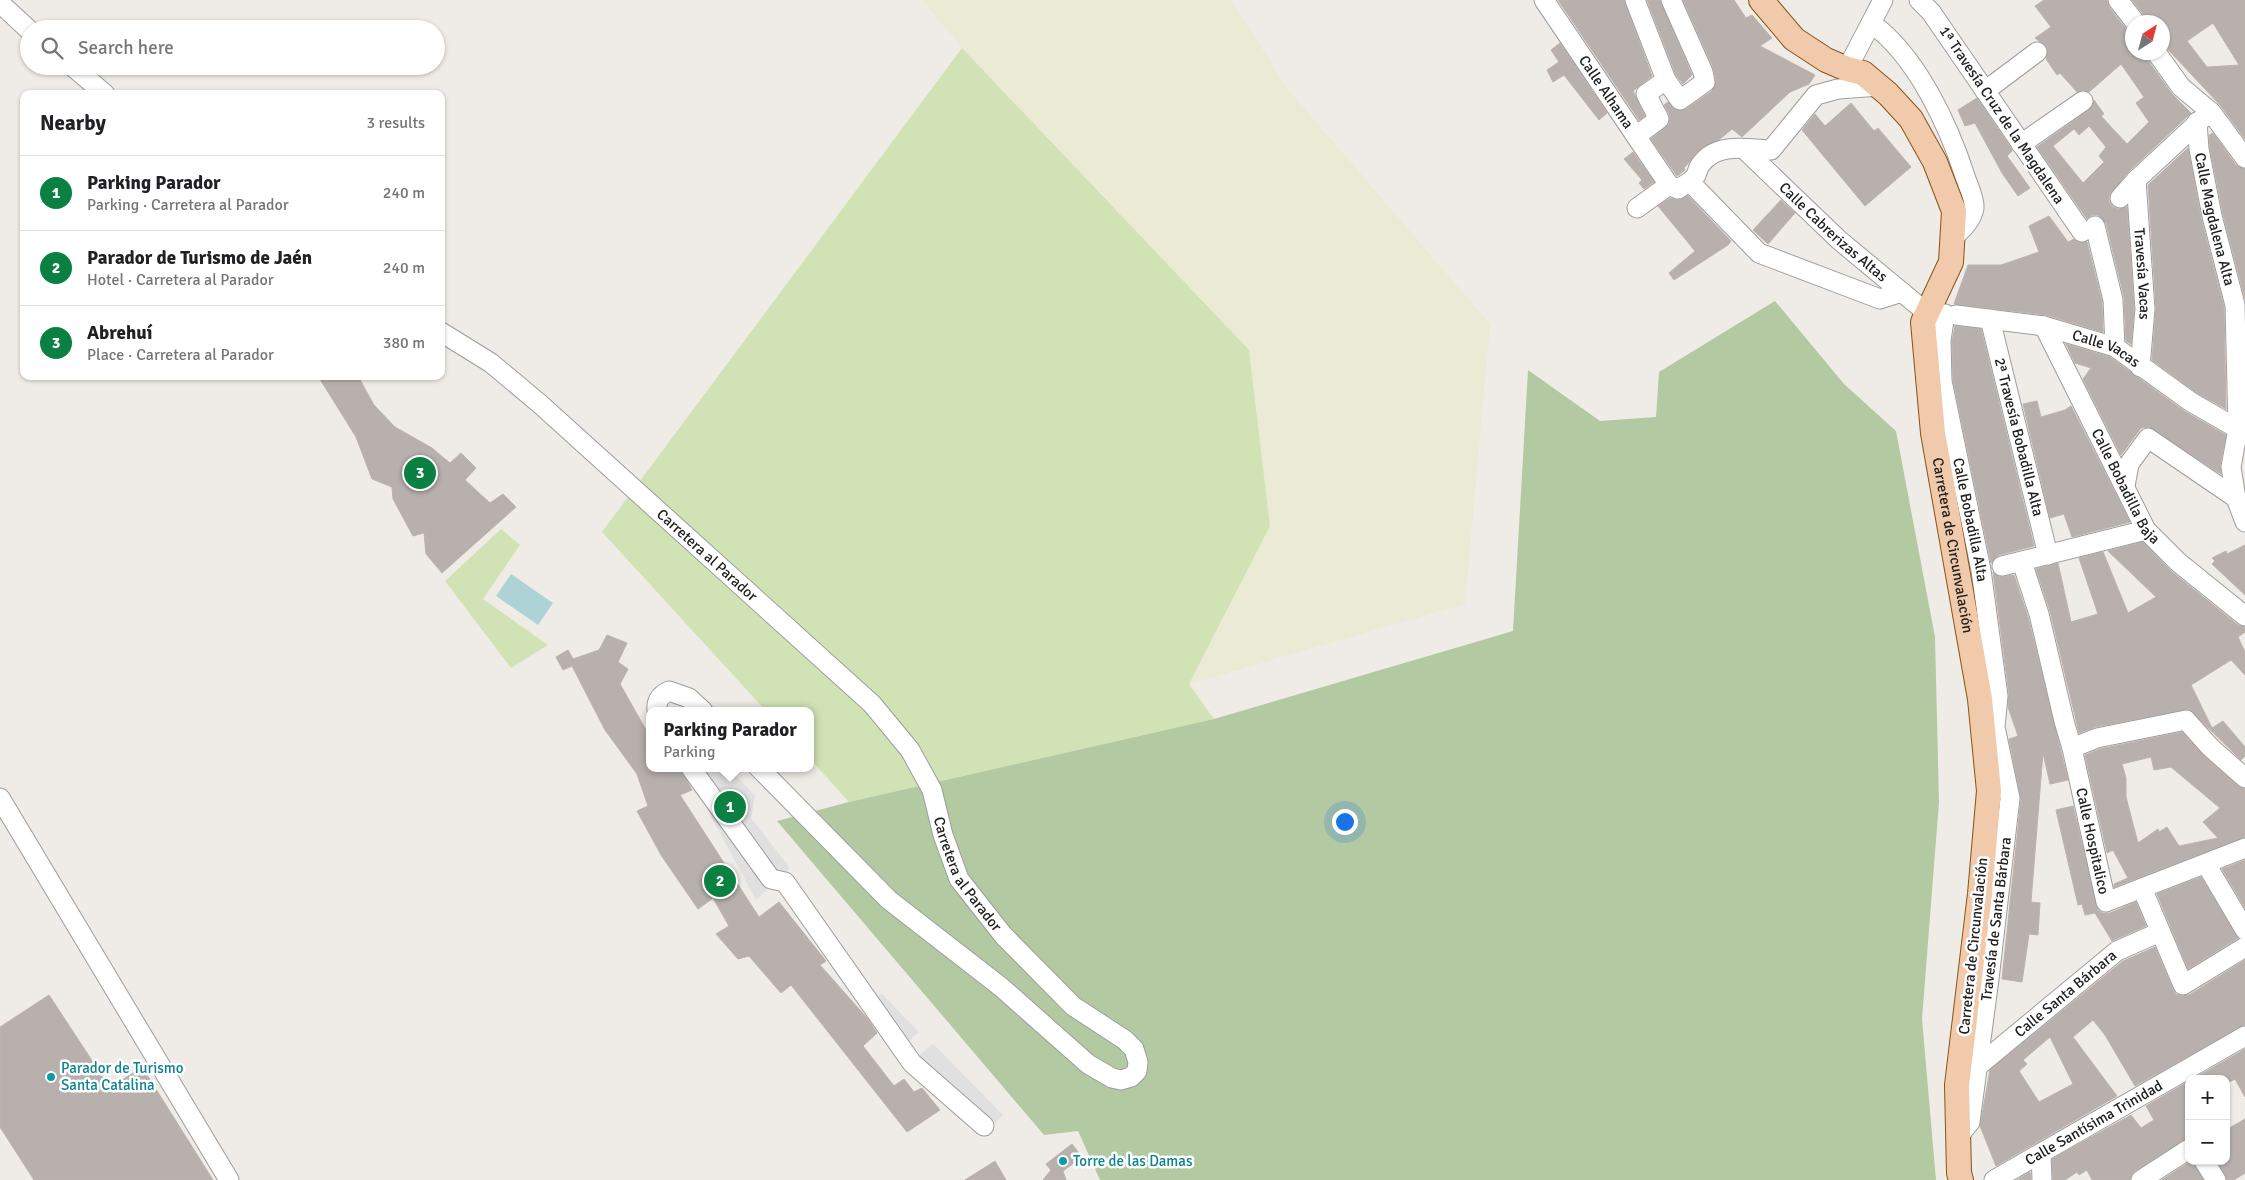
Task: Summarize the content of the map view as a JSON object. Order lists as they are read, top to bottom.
{
  "streets": {
    "main road": ["Carretera de Circunvalación"],
    "street": [
      "Calle Alhama",
      "1ª Travesía Cruz de la Magdalena",
      "Calle Magdalena Alta",
      "Calle Cabrerizas Altas",
      "Travesía Vacas",
      "Calle Vacas",
      "2ª Travesía Bobadilla Alta",
      "Calle Bobadilla Baja",
      "Calle Bobadilla Alta",
      "Carretera al Parador",
      "Calle Hospitalico",
      "Travesía de Santa Bárbara",
      "Calle Santa Bárbara",
      "Calle Santísima Trinidad"
    ]
  },
  "crossings": [
    ["1ª Travesía Cruz de la Magdalena", "Travesía Vacas"],
    ["Calle Magdalena Alta", "Calle Vacas"],
    ["Calle Cabrerizas Altas", "Calle Vacas"],
    ["Calle Cabrerizas Altas", "Calle Bobadilla Alta"],
    ["Calle Cabrerizas Altas", "Carretera de Circunvalación"],
    ["Travesía Vacas", "Calle Vacas"],
    ["Calle Vacas", "2ª Travesía Bobadilla Alta"],
    ["Calle Vacas", "Calle Bobadilla Baja"],
    ["Calle Vacas", "Calle Bobadilla Alta"],
    ["Calle Vacas", "Carretera de Circunvalación"],
    ["2ª Travesía Bobadilla Alta", "Calle Bobadilla Alta"],
    ["Calle Bobadilla Baja", "Calle Bobadilla Alta"],
    ["Calle Bobadilla Alta", "Carretera de Circunvalación"],
    ["Calle Bobadilla Alta", "Calle Hospitalico"],
    ["Calle Bobadilla Alta", "Travesía de Santa Bárbara"],
    ["Carretera de Circunvalación", "Travesía de Santa Bárbara"],
    ["Travesía de Santa Bárbara", "Calle Santa Bárbara"]
  ],
  "places": ["Parador de Turismo Santa Catalina", "Torre de las Damas"],
  "north": "top right",
  "page": {
    "search": "Search here",
    "heading": ["Nearby", "3 results"],
    "list": [
      {
        "mark": "1",
        "name": "Parking Parador",
        "note": "Parking · Carretera al Parador",
        "value": "240 m"
      },
      {
        "mark": "2",
        "name": "Parador de Turismo de Jaén",
        "note": "Hotel · Carretera al Parador",
        "value": "240 m"
      },
      {
        "mark": "3",
        "name": "Abrehuí",
        "note": "Place · Carretera al Parador",
        "value": "380 m"
      }
    ],
    "pins": ["3", "1", "2"],
    "popup": ["Parking Parador", "Parking"],
    "map_buttons": ["+", "−"]
  }
}
